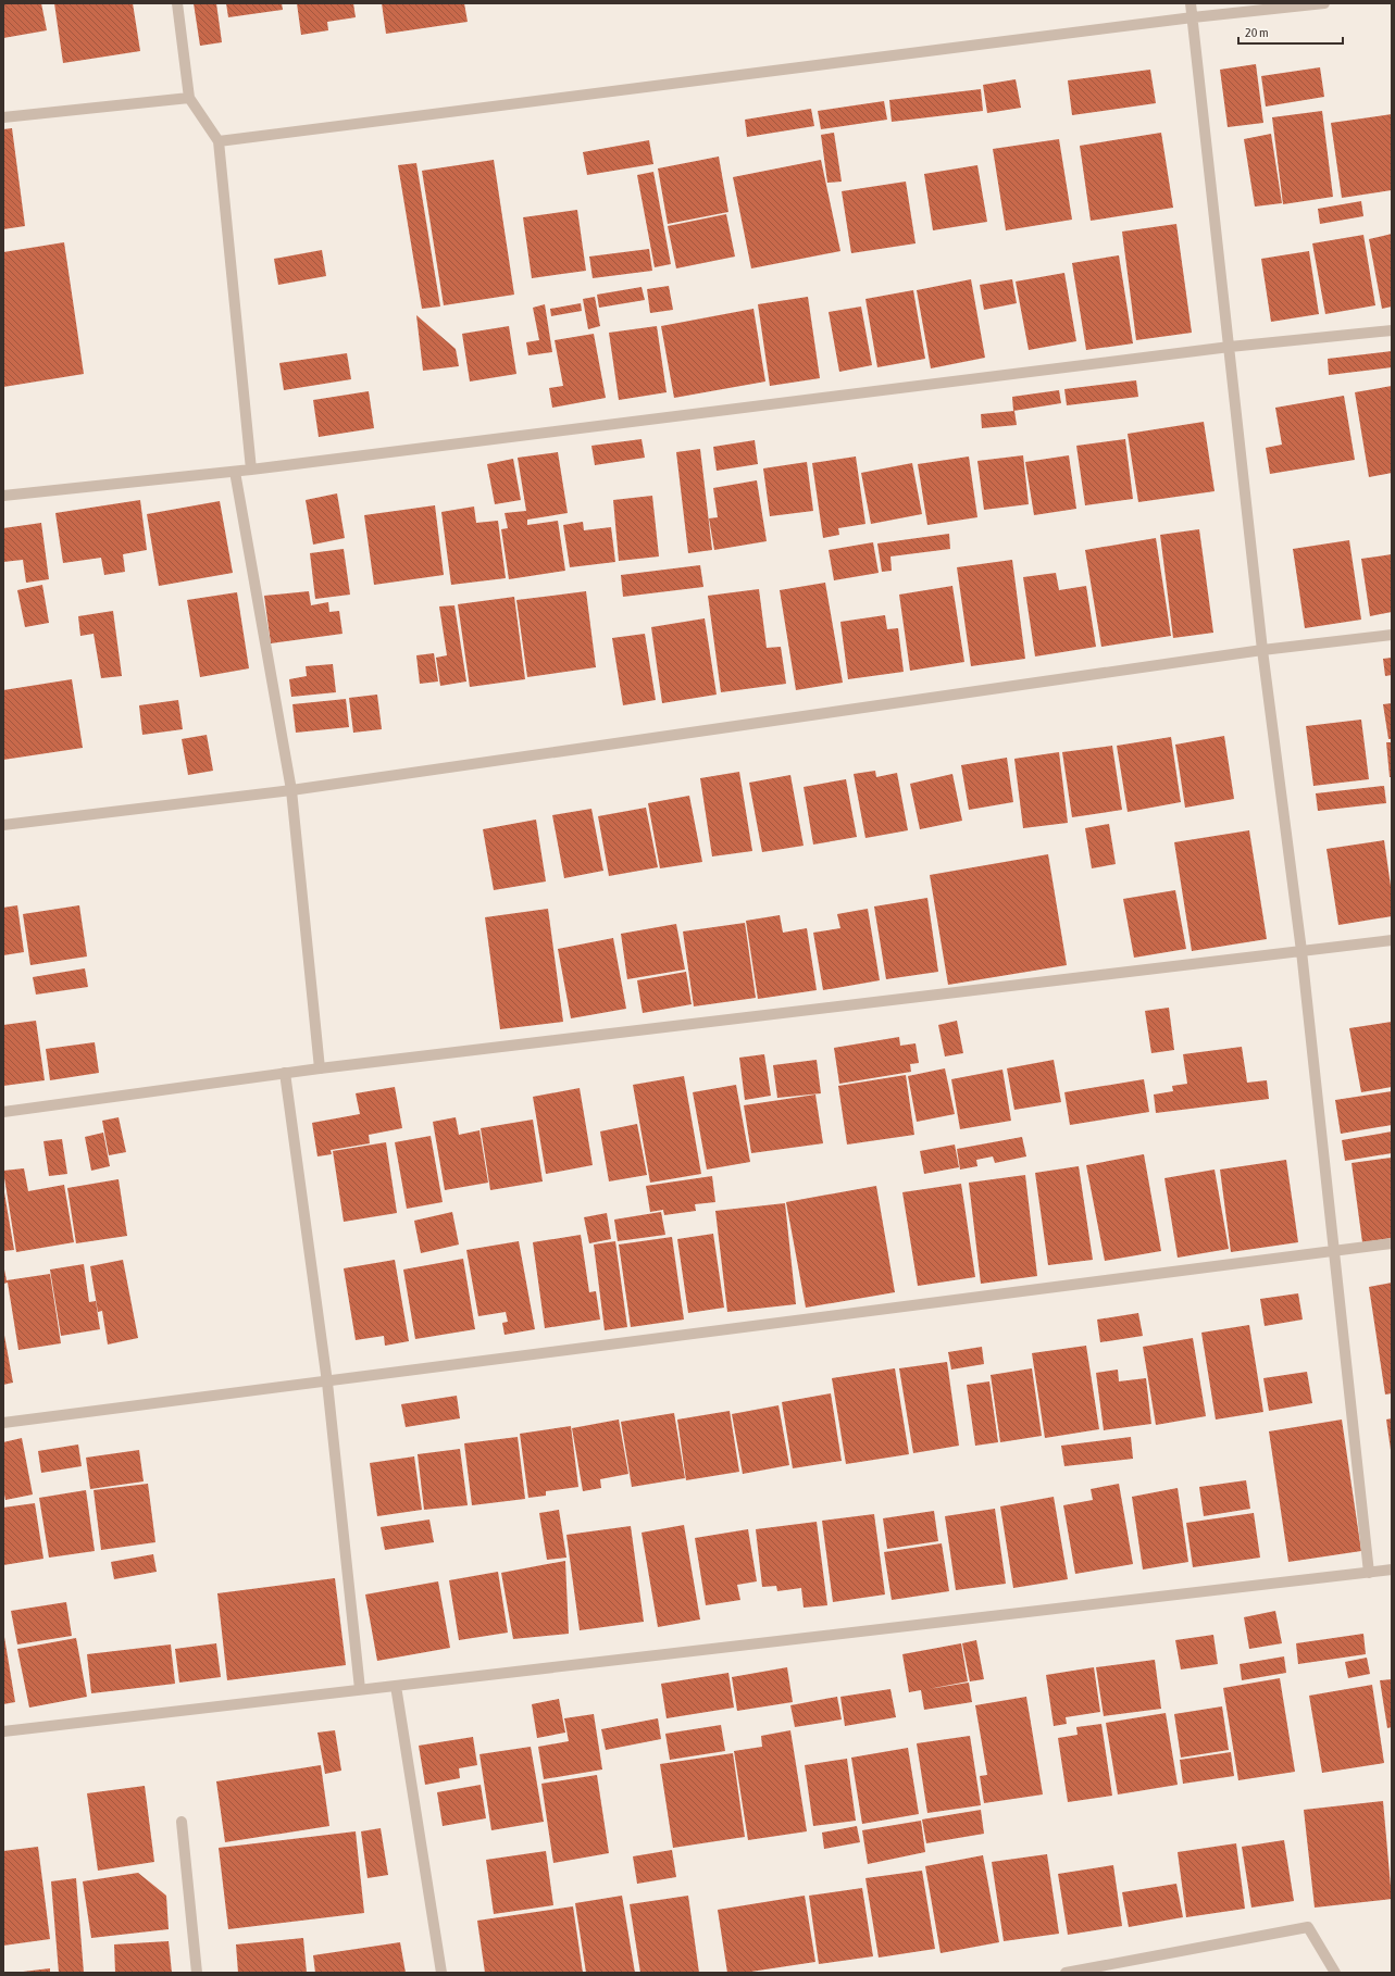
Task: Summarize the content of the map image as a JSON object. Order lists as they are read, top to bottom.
{
  "scale_bar": "20 m"
}
